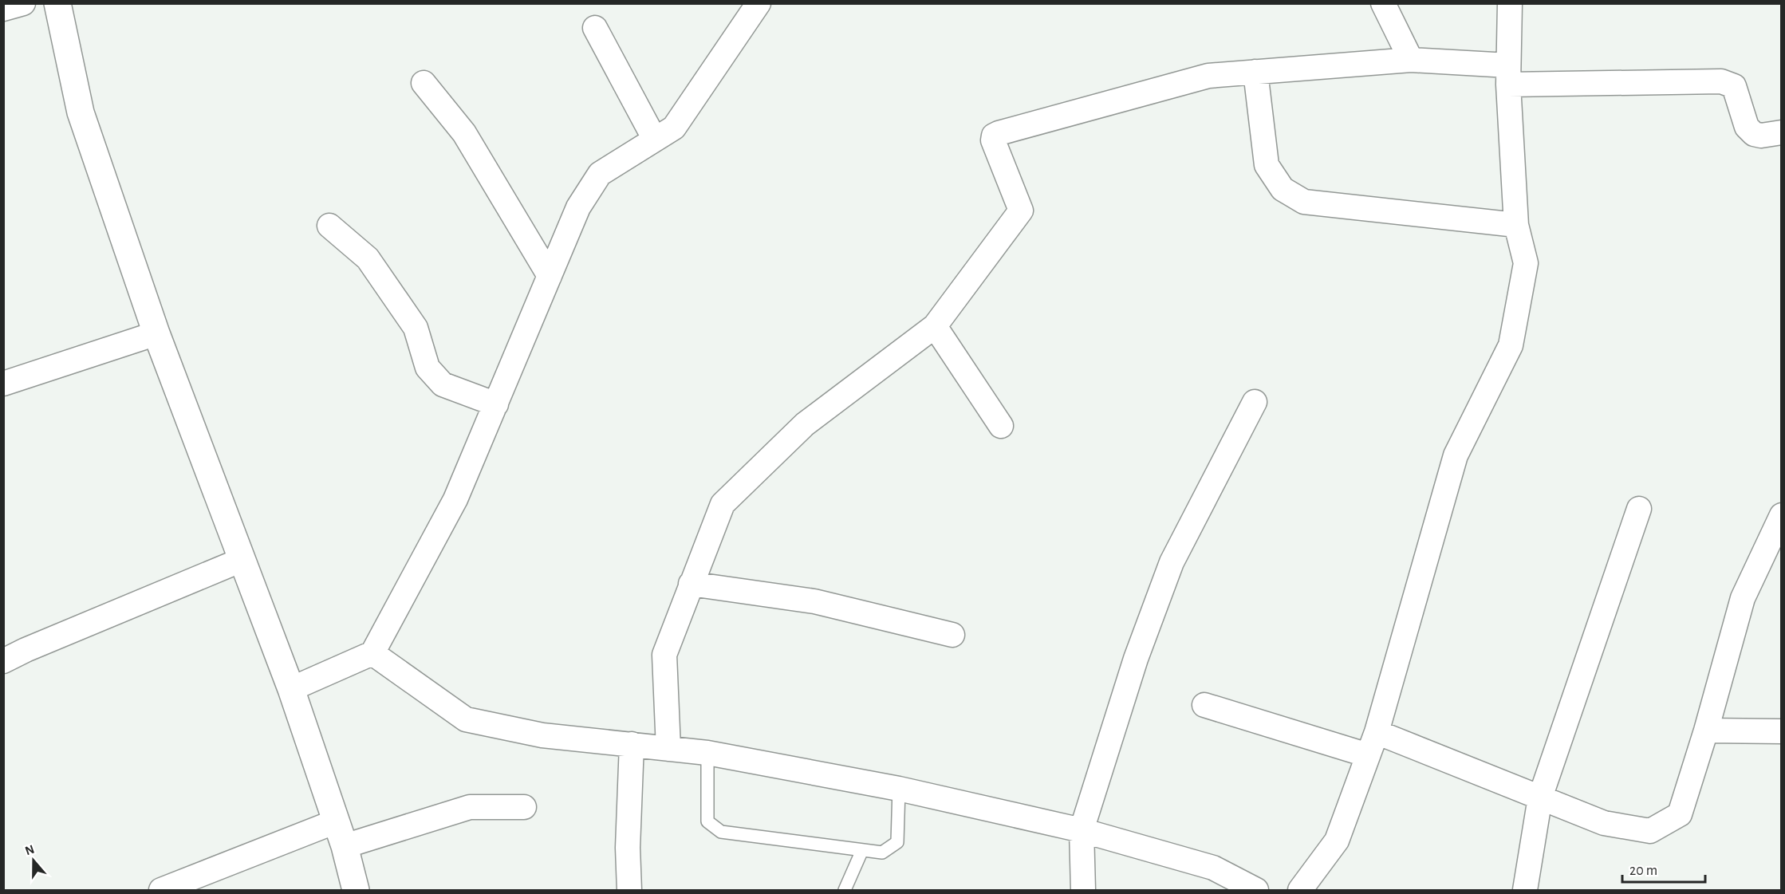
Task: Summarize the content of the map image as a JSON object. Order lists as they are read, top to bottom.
{
  "scale_bar": "20 m",
  "north": "top"
}
